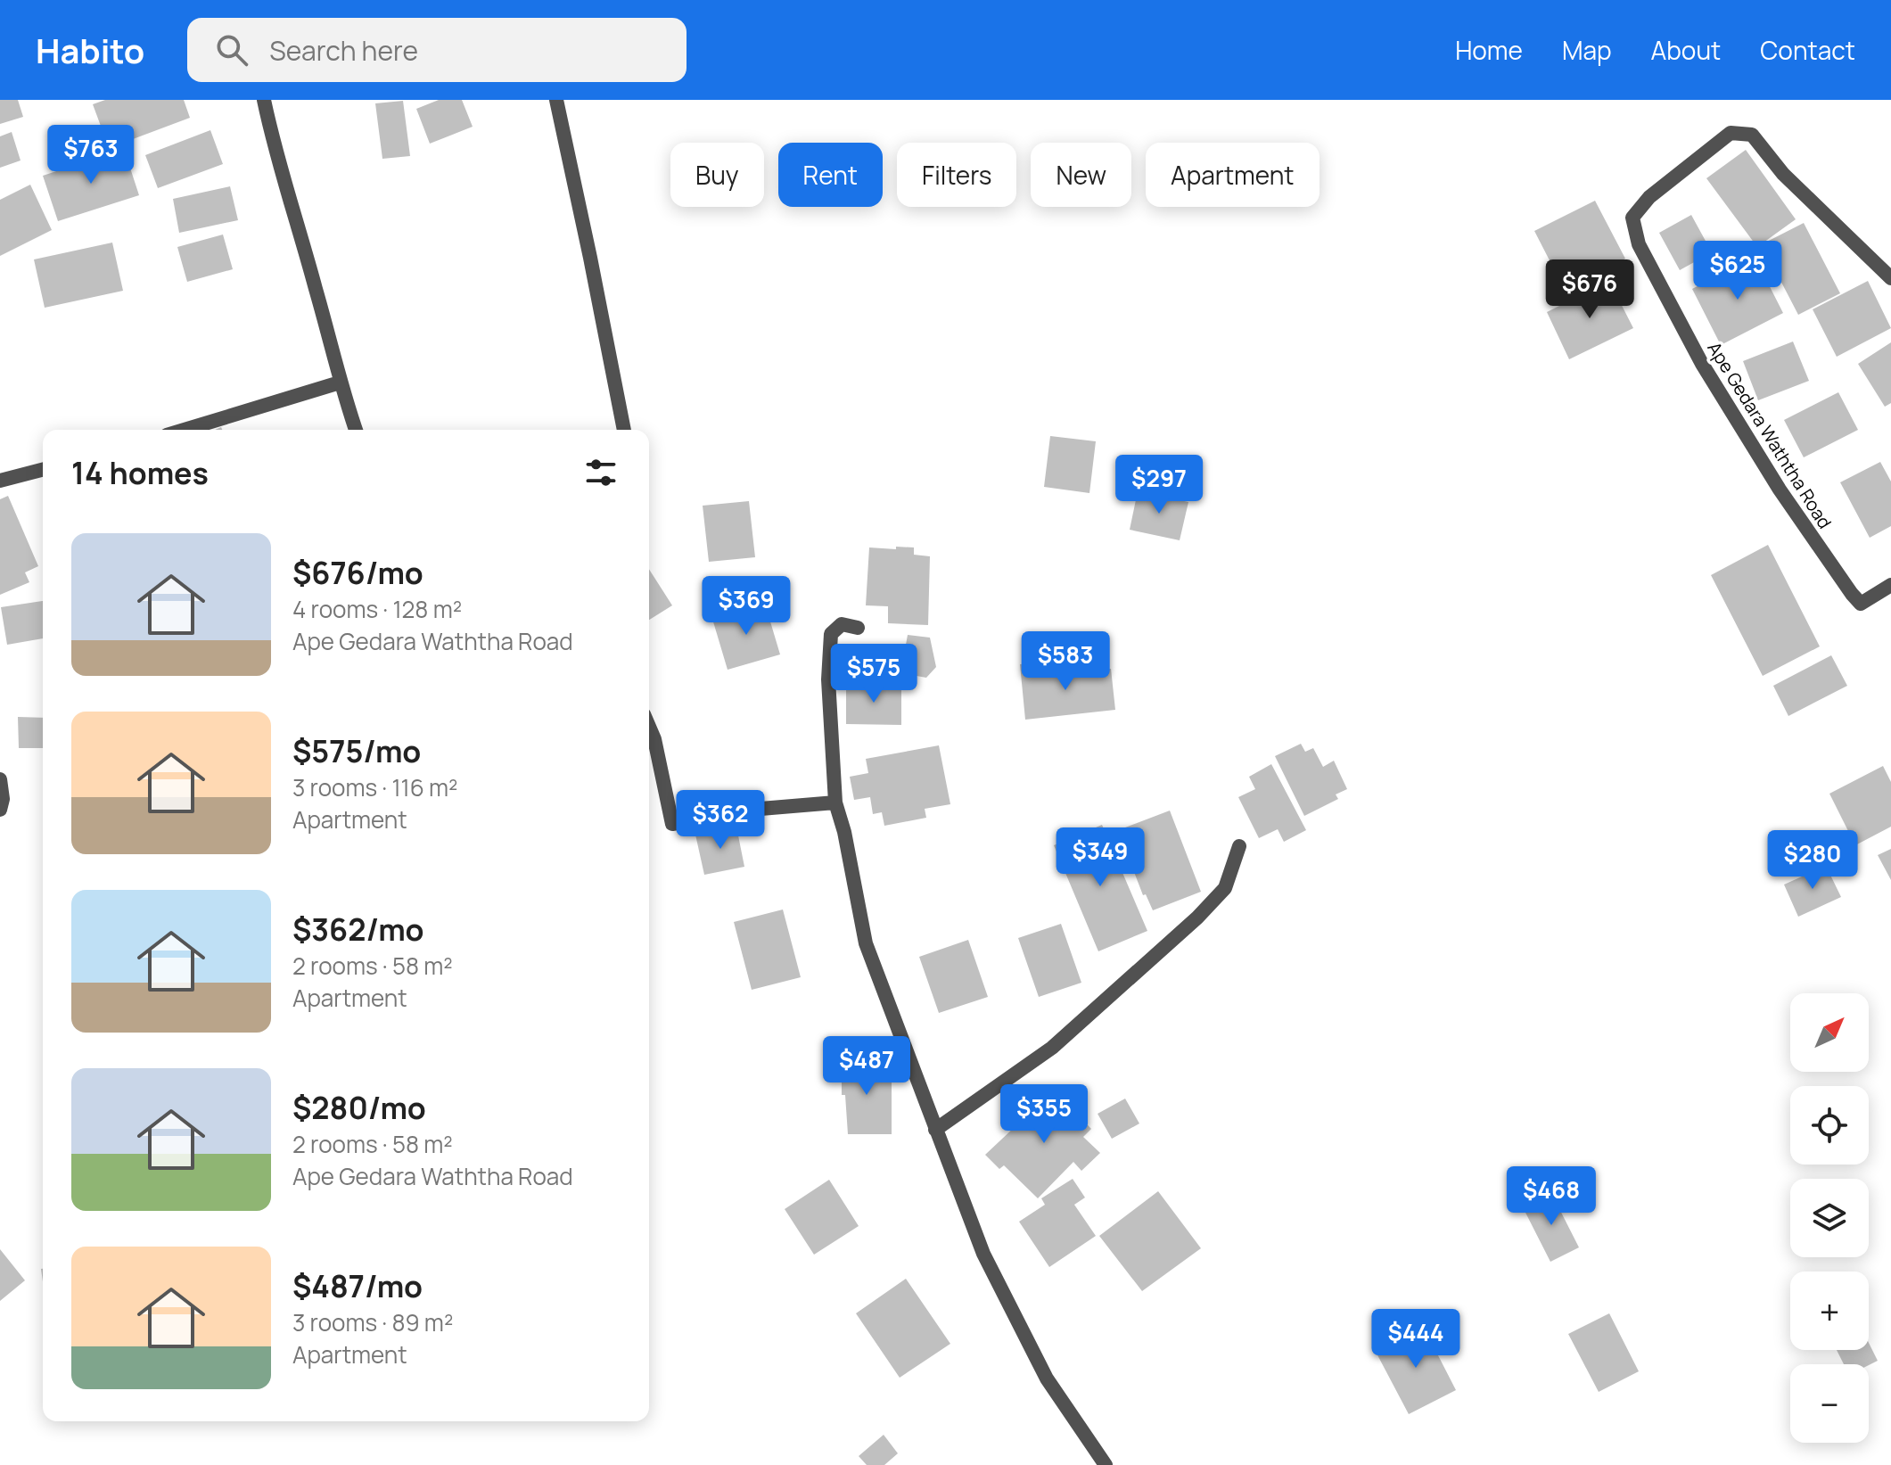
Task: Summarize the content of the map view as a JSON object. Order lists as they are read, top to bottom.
{
  "streets": {
    "street": ["Ape Gedara Waththa Road"]
  },
  "north": "top right",
  "page": {
    "header": "Habito",
    "search": "Search here",
    "nav": [
      "Home",
      "Map",
      "About",
      "Contact"
    ],
    "price": [
      "$763",
      "$625",
      "$676",
      "$297",
      "$369",
      "$583",
      "$575",
      "$362",
      "$349",
      "$280",
      "$487",
      "$355",
      "$468",
      "$444"
    ],
    "chip": [
      "Buy",
      "Rent",
      "Filters",
      "New",
      "Apartment"
    ],
    "heading": "14 homes",
    "list": [
      {
        "name": "$676/mo",
        "note": "4 rooms · 128 m² · Ape Gedara Waththa Road"
      },
      {
        "name": "$575/mo",
        "note": "3 rooms · 116 m² · Apartment"
      },
      {
        "name": "$362/mo",
        "note": "2 rooms · 58 m² · Apartment"
      },
      {
        "name": "$280/mo",
        "note": "2 rooms · 58 m² · Ape Gedara Waththa Road"
      },
      {
        "name": "$487/mo",
        "note": "3 rooms · 89 m² · Apartment"
      }
    ],
    "map_buttons": ["+", "−"]
  }
}
